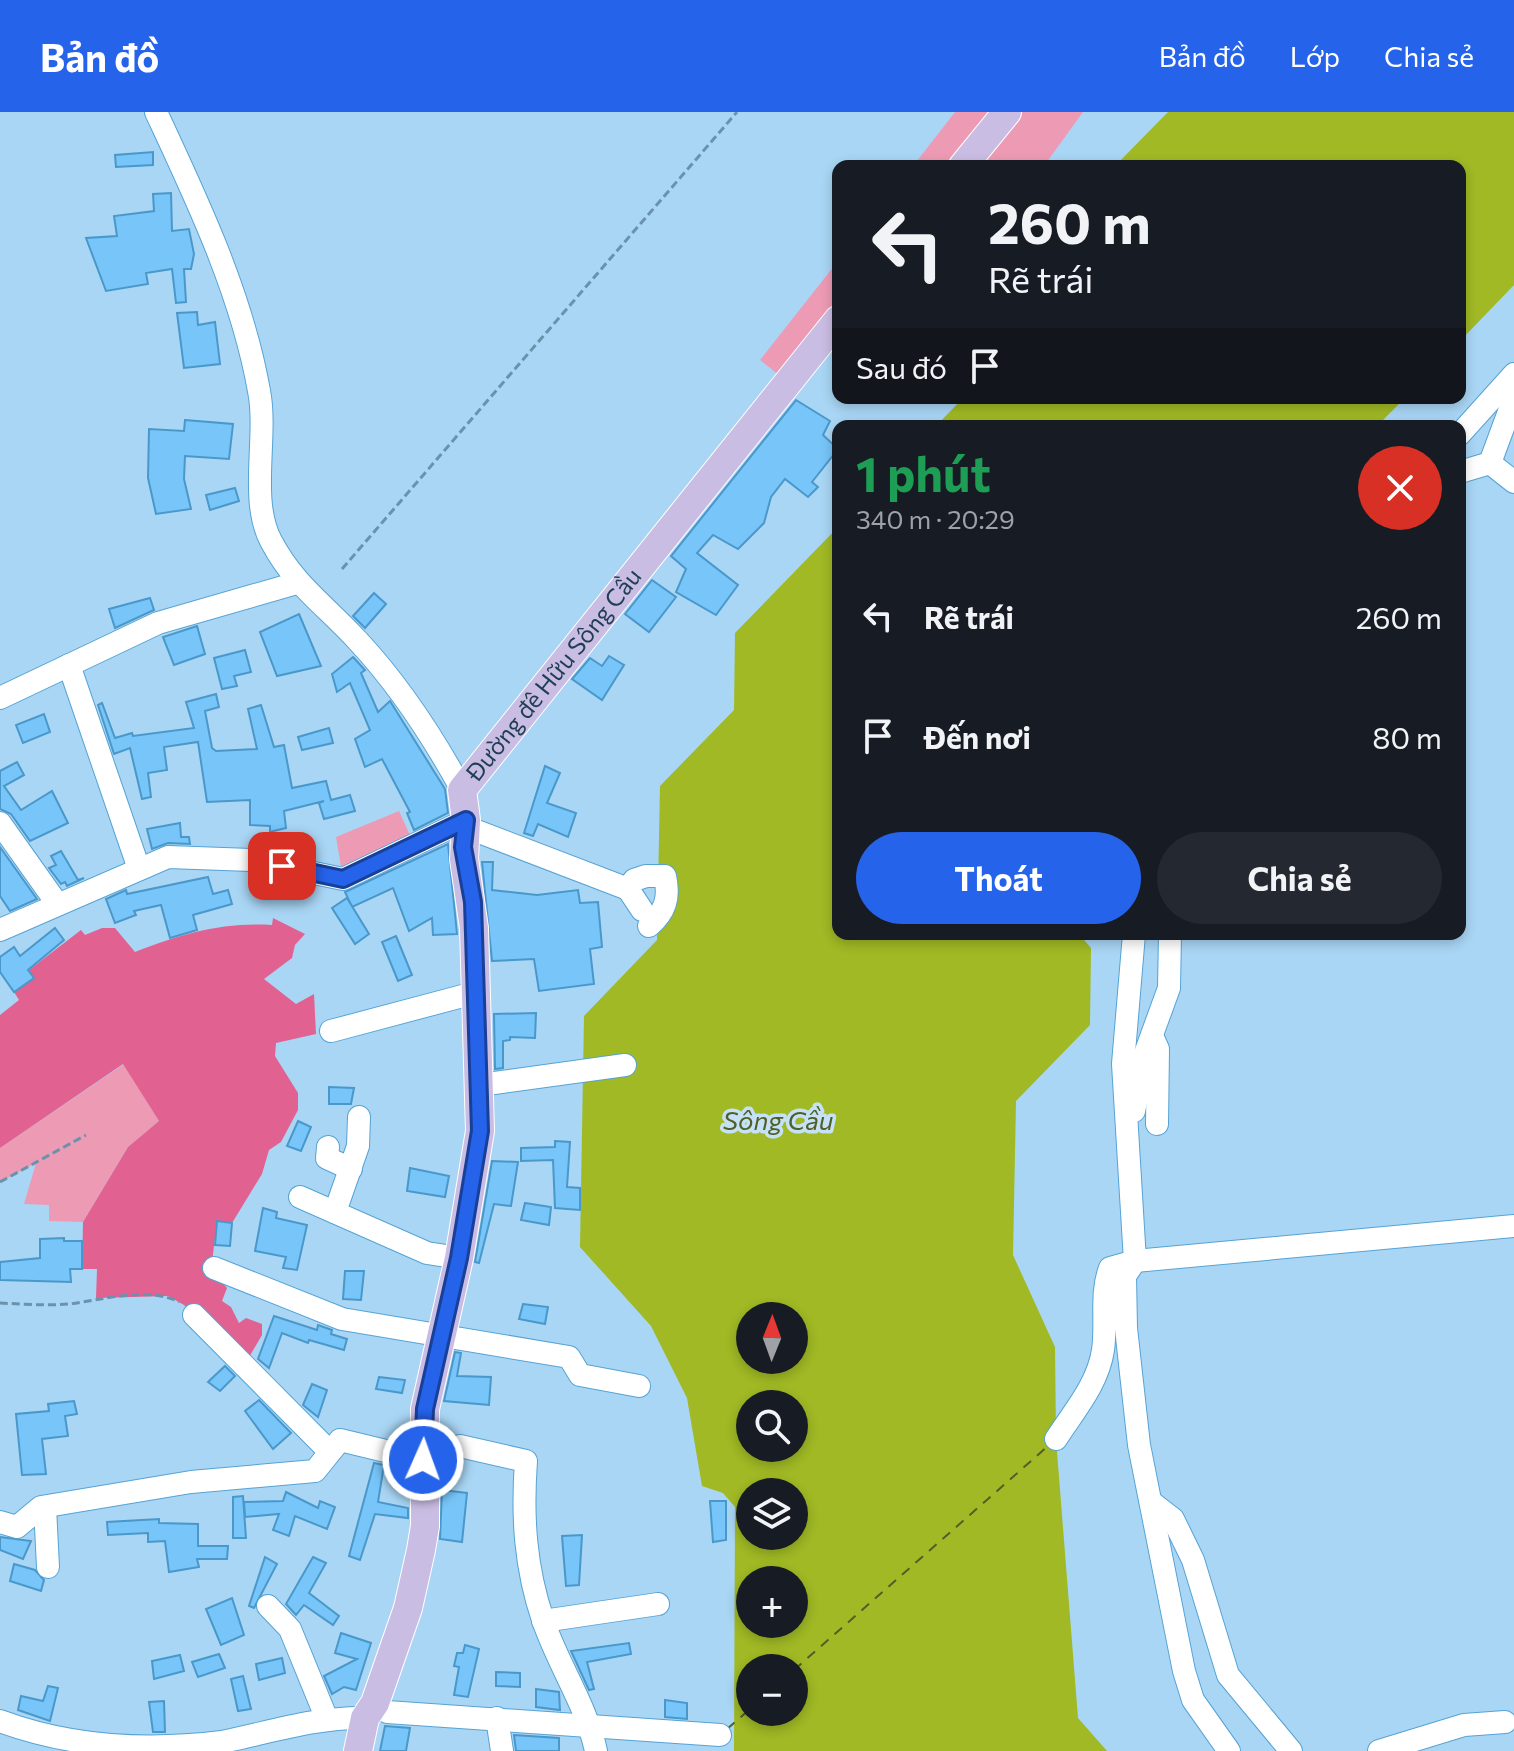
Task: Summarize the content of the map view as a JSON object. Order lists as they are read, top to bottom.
{
  "streets": {
    "main road": ["Đường đê Hữu Sông Cầu"]
  },
  "water": ["Sông Cầu"],
  "north": "top",
  "page": {
    "header": "Bản đồ",
    "nav": ["Bản đồ", "Lớp", "Chia sẻ"],
    "turn": ["260 m", "Rẽ trái"],
    "then": "Sau đó",
    "heading": ["1 phút", "340 m · 20:29"],
    "list": [
      {
        "name": "Rẽ trái",
        "value": "260 m"
      },
      {
        "name": "Đến nơi",
        "value": "80 m"
      }
    ],
    "buttons": ["Thoát", "Chia sẻ"],
    "map_buttons": ["+", "−"]
  }
}
